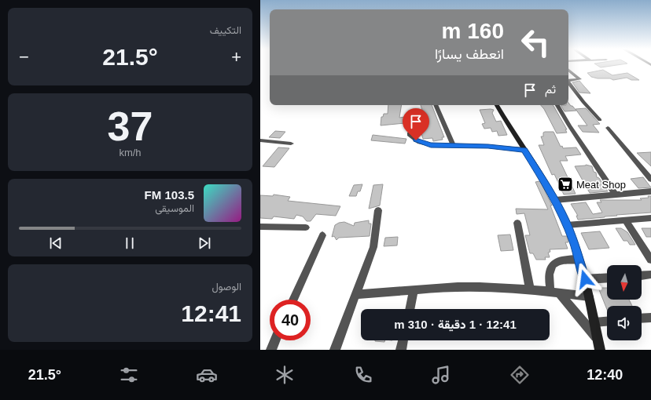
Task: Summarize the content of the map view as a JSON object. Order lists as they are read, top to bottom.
{
  "places": {
    "supermarket": ["Meat Shop"]
  },
  "north": "bottom",
  "page": {
    "tile": [
      "التكييف",
      ["37", "km/h"],
      ["الوصول", "12:41"]
    ],
    "turn": ["160 m", "انعطف يسارًا"],
    "heat": ["−", "21.5°", "+"],
    "then": "ثم",
    "song": ["103.5 FM", "الموسيقى"],
    "limit": "40",
    "trip": "12:41 · 1 دقيقة · 310 m",
    "tabs": ["12:40", "21.5°"]
  }
}
